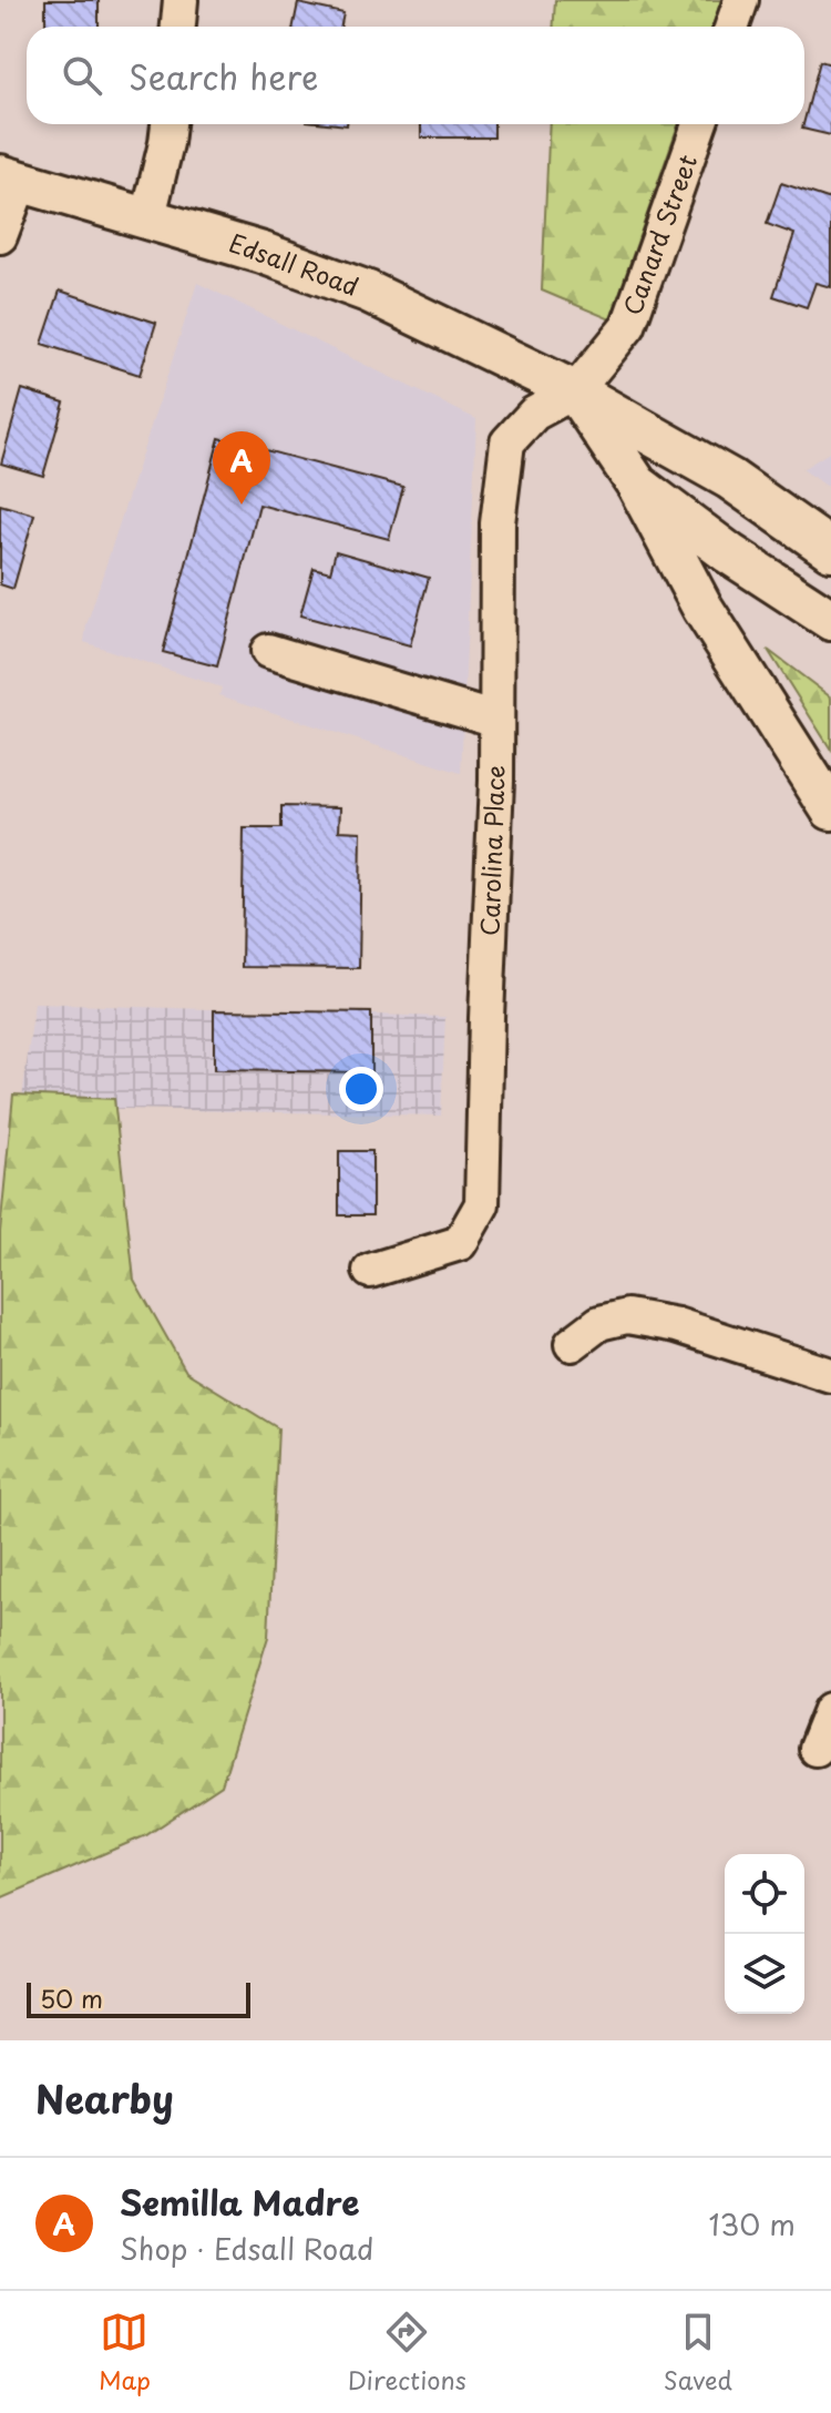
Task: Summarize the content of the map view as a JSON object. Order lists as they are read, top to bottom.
{
  "streets": {
    "main road": ["Edsall Road"],
    "street": ["Canard Street", "Carolina Place"]
  },
  "crossings": [
    ["Canard Street", "Edsall Road"],
    ["Canard Street", "Carolina Place"],
    ["Edsall Road", "Carolina Place"]
  ],
  "scale_bar": "50 m",
  "page": {
    "search": "Search here",
    "pins": "A",
    "scale": "50 m",
    "heading": "Nearby",
    "list": [
      {
        "mark": "A",
        "name": "Semilla Madre",
        "note": "Shop · Edsall Road",
        "value": "130 m"
      }
    ],
    "nav": ["Map", "Directions", "Saved"]
  }
}
